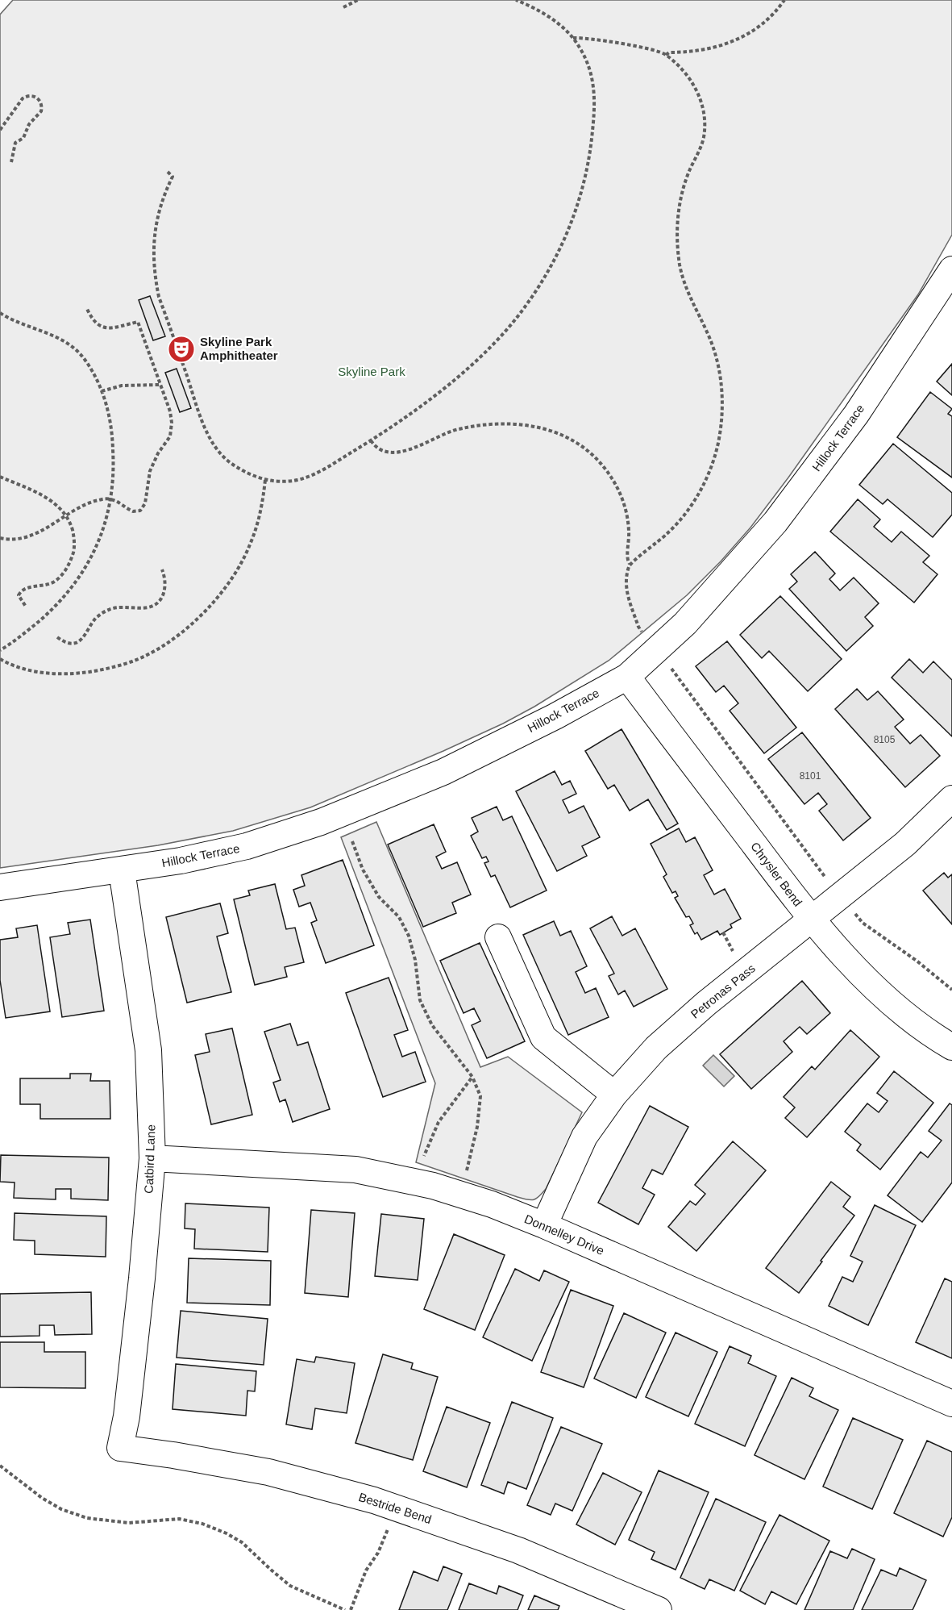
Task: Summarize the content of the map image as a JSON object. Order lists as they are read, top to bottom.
{
  "streets": {
    "street": [
      "Hillock Terrace",
      "Chrysler Bend",
      "Petronas Pass",
      "Catbird Lane",
      "Donnelley Drive",
      "Bestride Bend"
    ]
  },
  "crossings": [
    ["Hillock Terrace", "Chrysler Bend"],
    ["Hillock Terrace", "Catbird Lane"],
    ["Chrysler Bend", "Petronas Pass"],
    ["Petronas Pass", "Donnelley Drive"],
    ["Catbird Lane", "Donnelley Drive"],
    ["Catbird Lane", "Bestride Bend"]
  ],
  "parks": ["Skyline Park"],
  "places": {
    "theatre": ["Skyline Park Amphitheater"]
  },
  "house_numbers": ["8105", "8101"]
}
